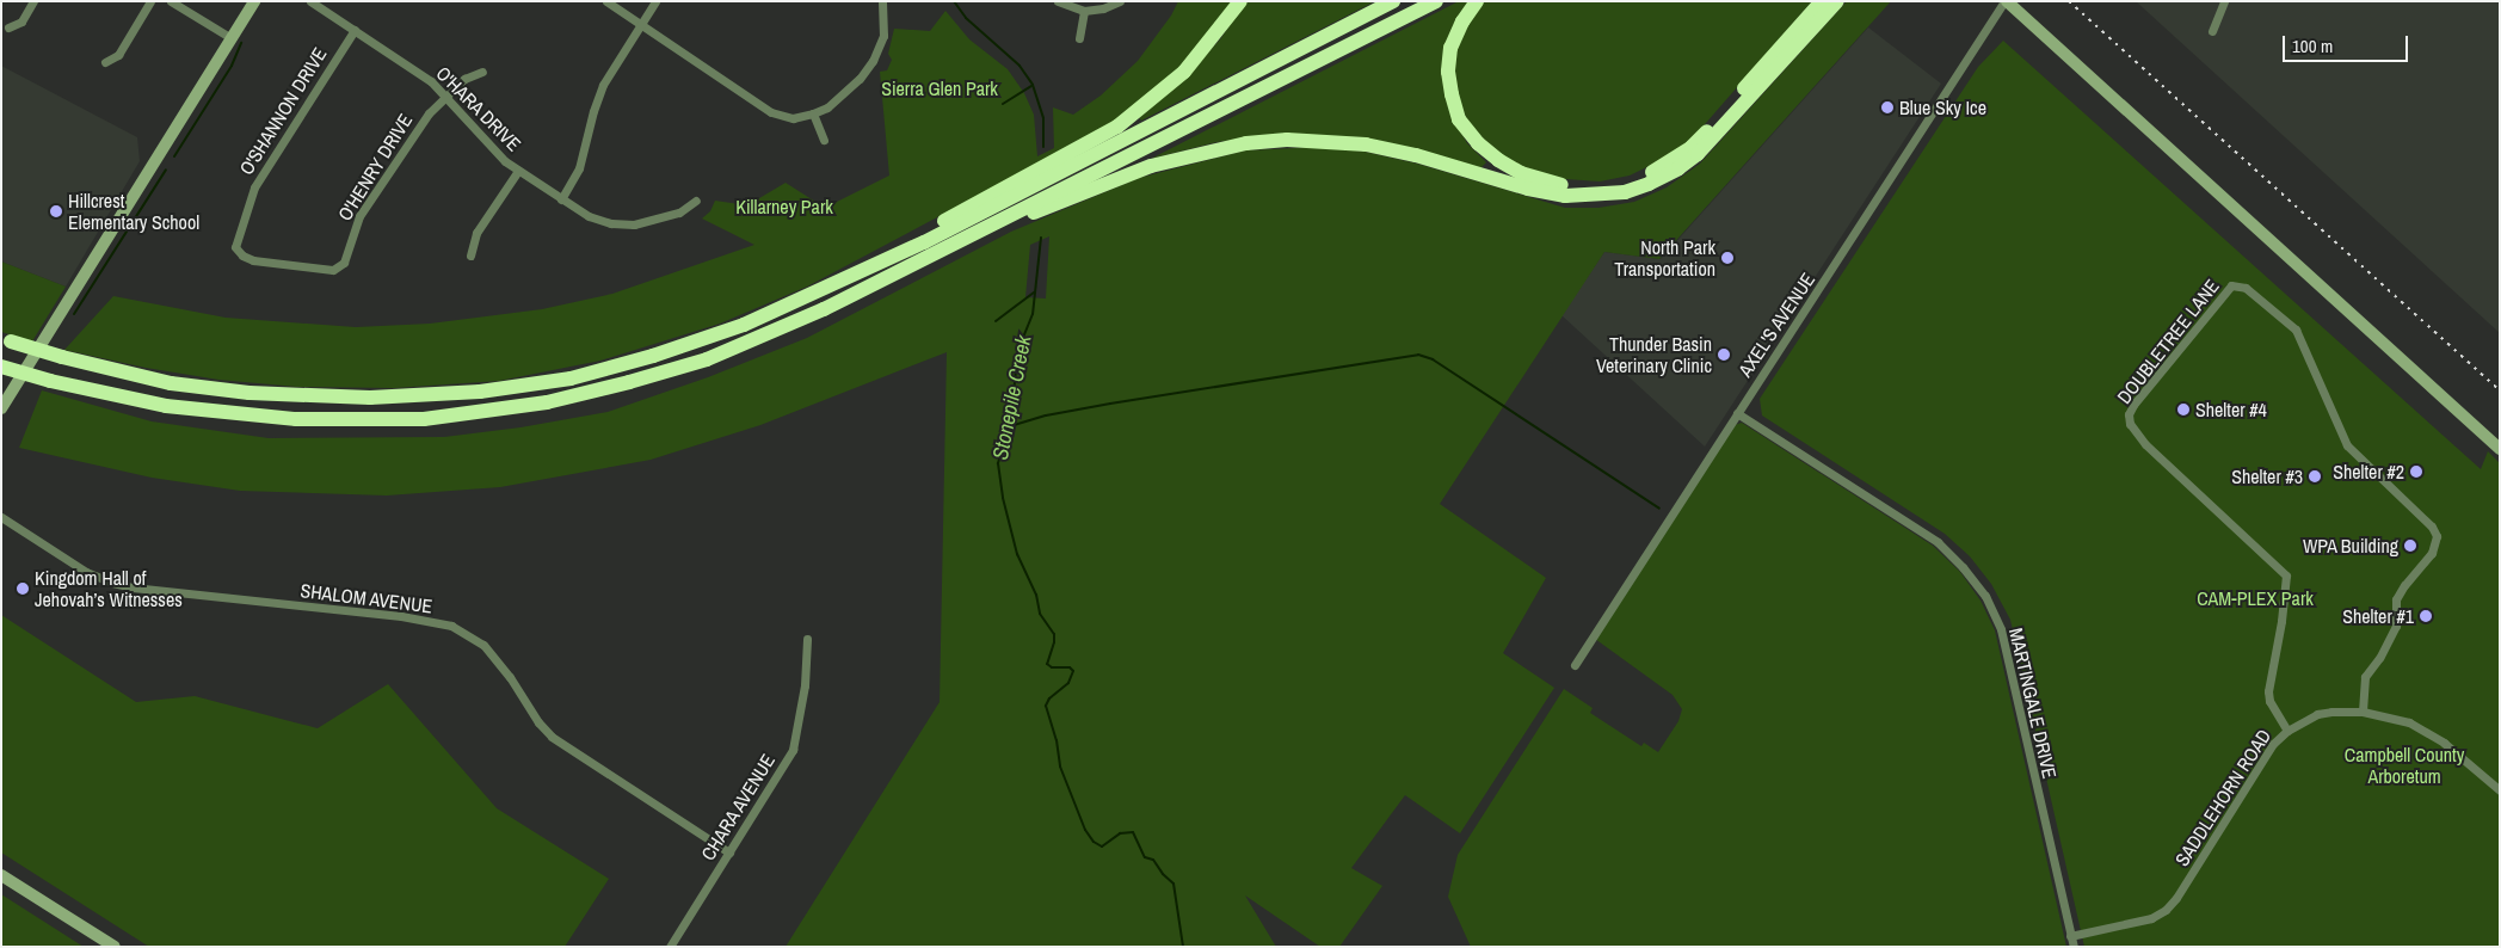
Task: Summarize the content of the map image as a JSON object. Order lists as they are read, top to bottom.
{
  "streets": {
    "street": [
      "O'HARA DRIVE",
      "O'SHANNON DRIVE",
      "O'HENRY DRIVE",
      "AXEL'S AVENUE",
      "DOUBLETREE LANE",
      "SHALOM AVENUE",
      "MARTINGALE DRIVE",
      "SADDLEHORN ROAD",
      "CHARA AVENUE"
    ]
  },
  "crossings": [
    ["O'HARA DRIVE", "O'SHANNON DRIVE"],
    ["O'HARA DRIVE", "O'HENRY DRIVE"],
    ["O'SHANNON DRIVE", "O'HENRY DRIVE"],
    ["AXEL'S AVENUE", "MARTINGALE DRIVE"],
    ["DOUBLETREE LANE", "SADDLEHORN ROAD"],
    ["SHALOM AVENUE", "CHARA AVENUE"],
    ["MARTINGALE DRIVE", "SADDLEHORN ROAD"]
  ],
  "water": ["Stonepile Creek"],
  "parks": [
    "Sierra Glen Park",
    "Killarney Park",
    "CAM-PLEX Park",
    "Campbell County Arboretum"
  ],
  "places": [
    "Blue Sky Ice",
    "Hillcrest Elementary School",
    "North Park Transportation",
    "Thunder Basin Veterinary Clinic",
    "Shelter #4",
    "Shelter #2",
    "Shelter #3",
    "WPA Building",
    "Kingdom Hall of Jehovah’s Witnesses",
    "Shelter #1"
  ],
  "scale_bar": "100 m"
}
